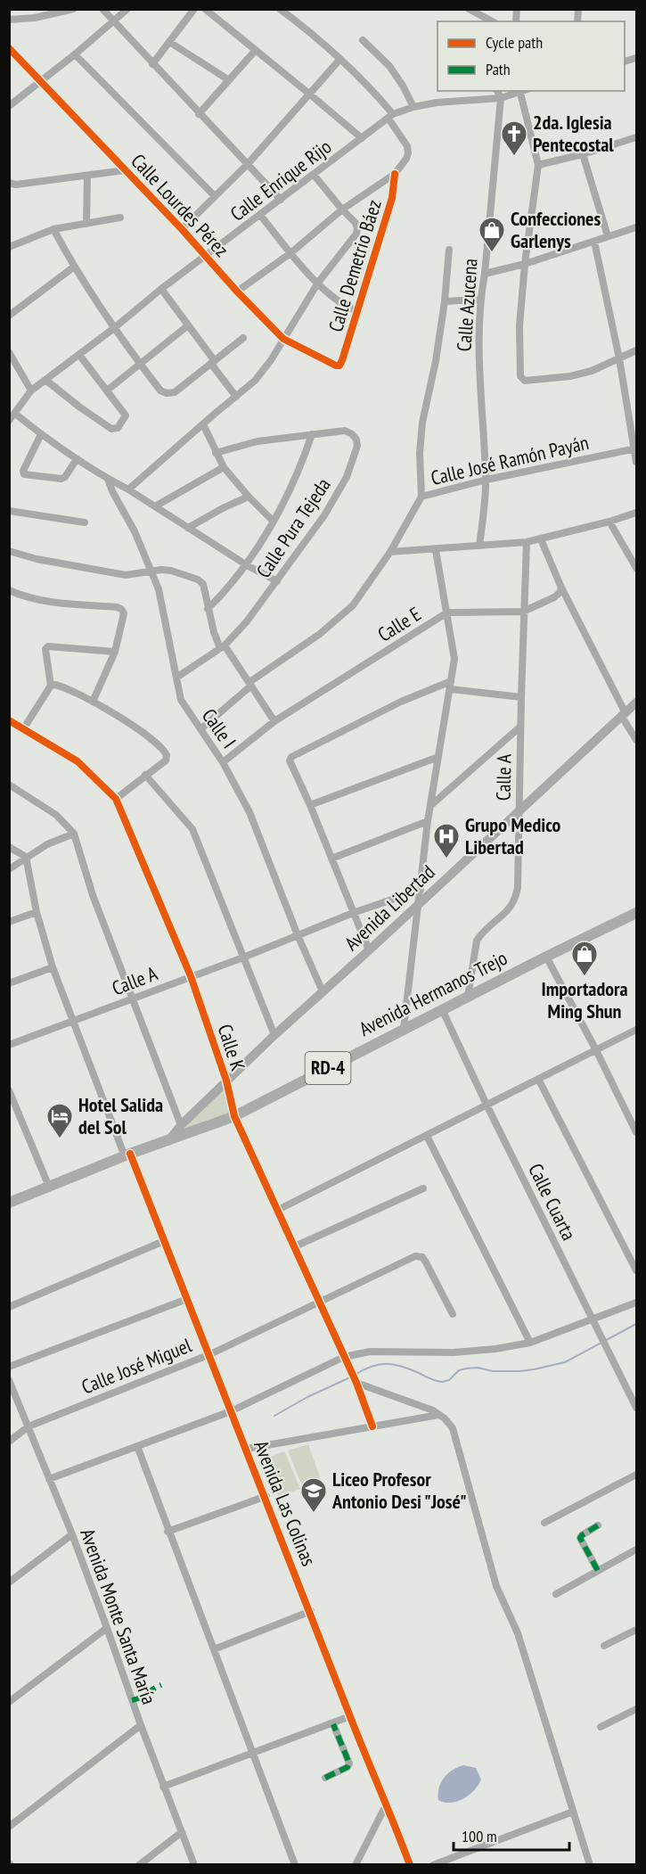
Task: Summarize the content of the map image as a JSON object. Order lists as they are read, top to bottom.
{
  "streets": {
    "main road": ["Avenida Hermanos Trejo", "RD-4"],
    "street": [
      "Calle Enrique Rijo",
      "Calle Lourdes Pérez",
      "Calle Demetrio Báez",
      "Calle Azucena",
      "Calle José Ramón Payán",
      "Calle Pura Tejeda",
      "Calle E",
      "Calle I",
      "Calle A",
      "Avenida Libertad",
      "Calle K",
      "Calle Cuarta",
      "Calle José Miguel",
      "Avenida Las Colinas",
      "Avenida Monte Santa María"
    ]
  },
  "crossings": [
    ["Calle Enrique Rijo", "Calle Lourdes Pérez"],
    ["Calle Enrique Rijo", "Calle Azucena"],
    ["Calle Lourdes Pérez", "Calle Demetrio Báez"],
    ["Calle Azucena", "Calle José Ramón Payán"],
    ["Calle José Ramón Payán", "Calle I"],
    ["Calle Pura Tejeda", "Calle I"],
    ["Calle E", "Calle I"],
    ["Calle E", "Calle A"],
    ["Calle I", "Calle A"],
    ["Calle I", "Avenida Libertad"],
    ["Calle A", "Avenida Libertad"],
    ["Calle A", "Avenida Hermanos Trejo"],
    ["Calle A", "Calle K"],
    ["Calle A", "Avenida Las Colinas"],
    ["Avenida Libertad", "Avenida Hermanos Trejo"],
    ["Avenida Libertad", "Calle K"],
    ["Avenida Hermanos Trejo", "Calle K"],
    ["Avenida Hermanos Trejo", "Calle Cuarta"],
    ["Avenida Hermanos Trejo", "Avenida Las Colinas"],
    ["Calle K", "Calle José Miguel"],
    ["Calle José Miguel", "Avenida Las Colinas"],
    ["Calle José Miguel", "Avenida Monte Santa María"]
  ],
  "places": {
    "church": ["2da. Iglesia Pentecostal"],
    "shop": ["Confecciones Garlenys", "Importadora Ming Shun"],
    "hospital": ["Grupo Medico Libertad"],
    "hotel": ["Hotel Salida del Sol"],
    "school or university": ["Liceo Profesor Antonio Desi \"José\""]
  },
  "legend": ["Cycle path", "Path"],
  "scale_bar": "100 m"
}
